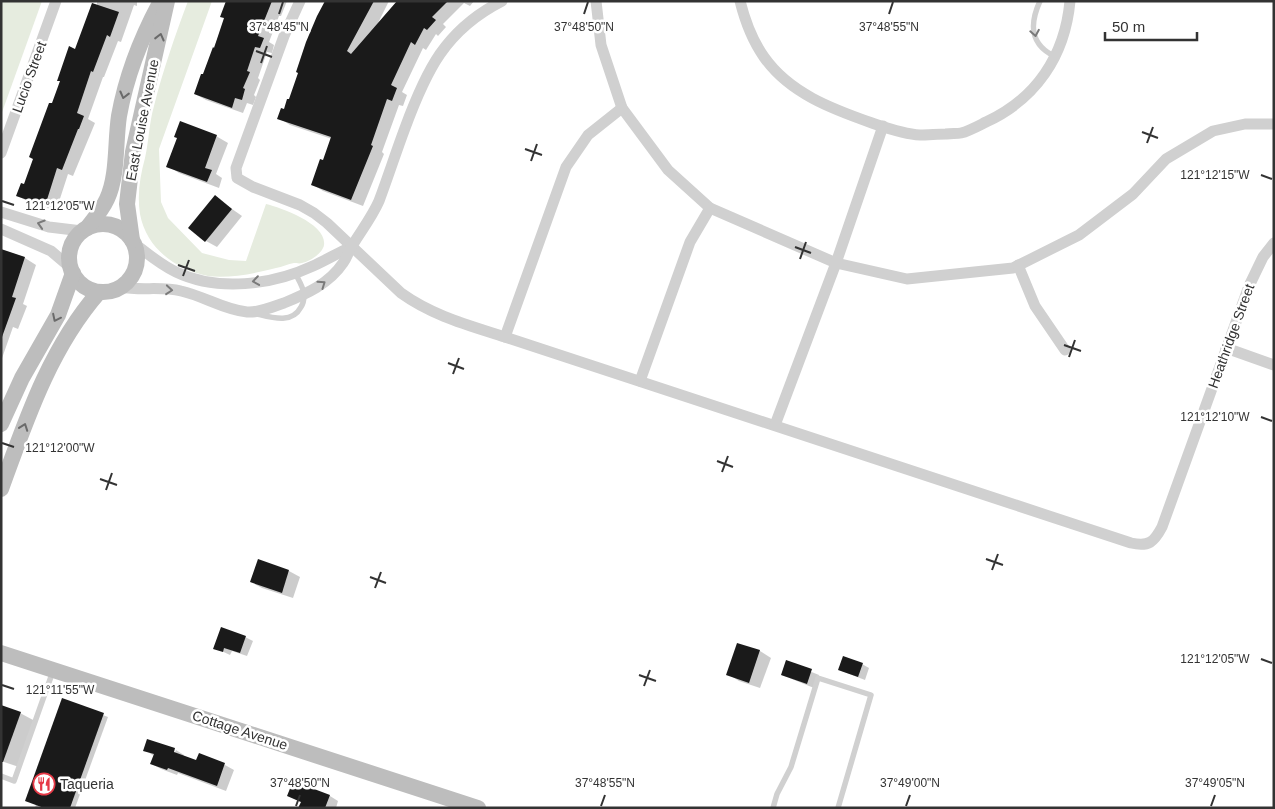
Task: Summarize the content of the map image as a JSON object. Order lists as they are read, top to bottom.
{
  "streets": {
    "street": [
      "Lucio Street",
      "East Louise Avenue",
      "Heathridge Street",
      "Cottage Avenue"
    ]
  },
  "places": {
    "restaurant": ["Taqueria"]
  },
  "scale_bar": "50 m",
  "coordinates": [
    "37°48'45\"N",
    "37°48'50\"N",
    "37°48'55\"N",
    "121°12'15\"W",
    "121°12'05\"W",
    "121°12'10\"W",
    "121°12'00\"W",
    "121°11'55\"W",
    "37°49'00\"N",
    "37°49'05\"N"
  ]
}
